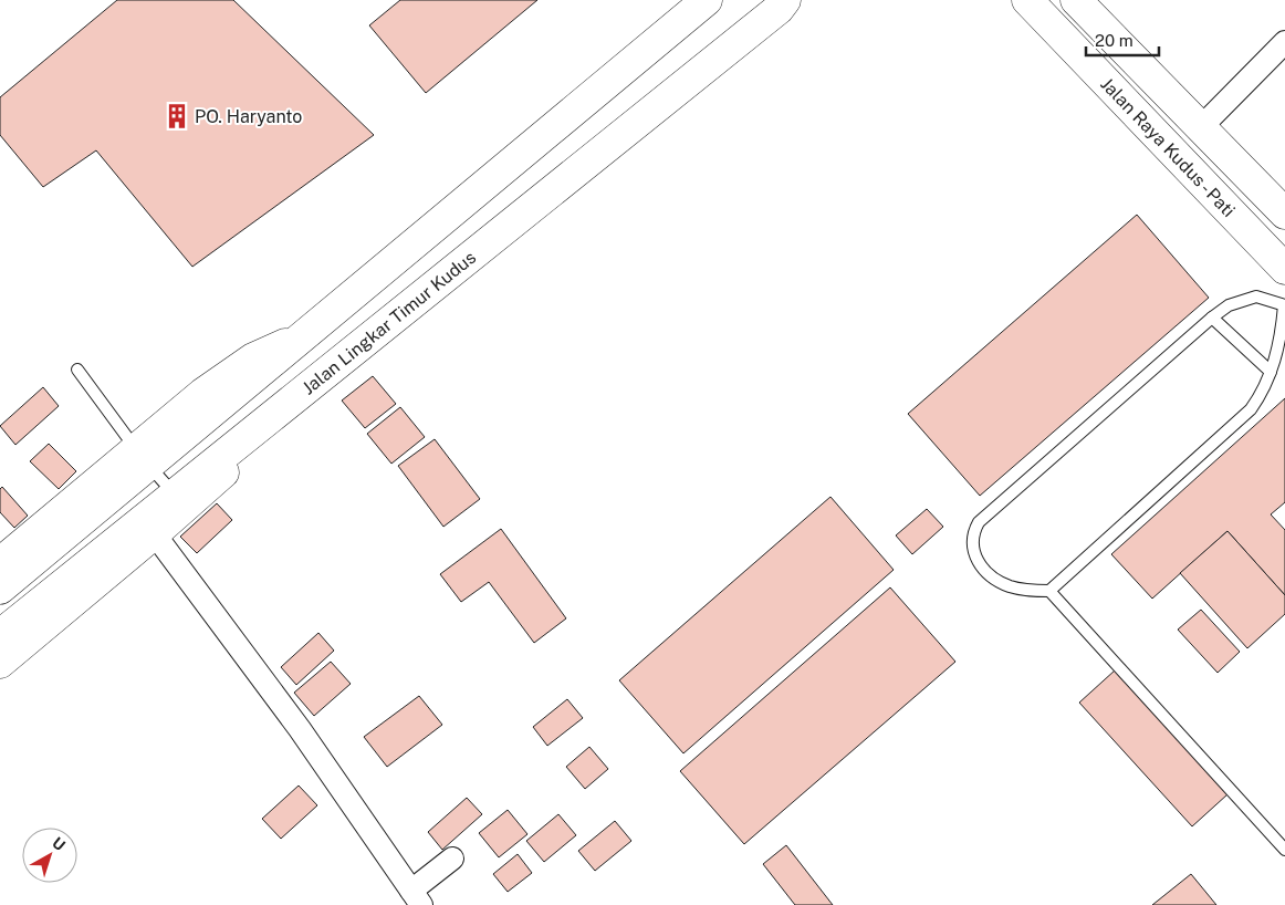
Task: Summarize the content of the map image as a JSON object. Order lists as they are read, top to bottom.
{
  "streets": {
    "main road": ["Jalan Raya Kudus - Pati", "Jalan Lingkar Timur Kudus"]
  },
  "places": {
    "building": ["PO. Haryanto"]
  },
  "scale_bar": "20 m",
  "north": "top right"
}
